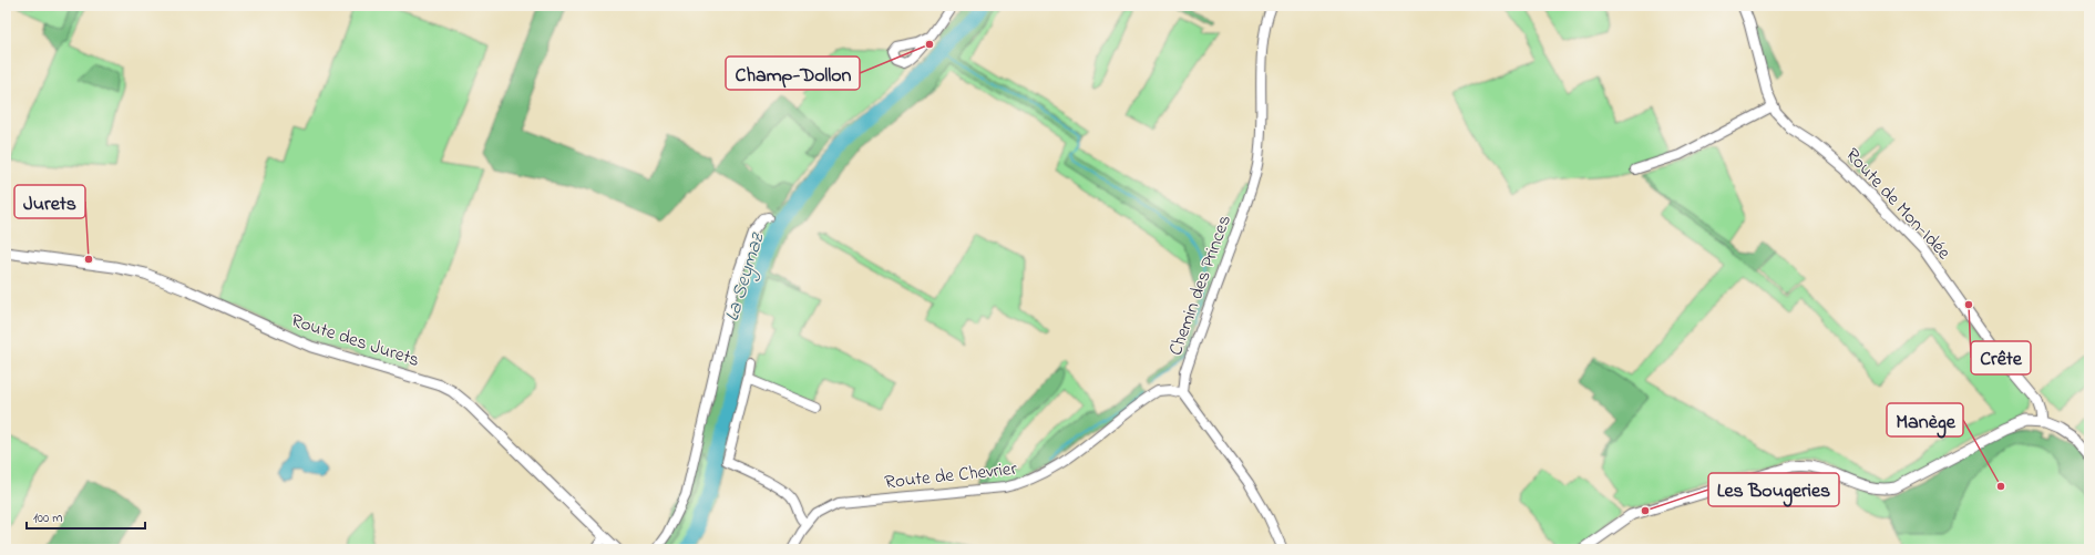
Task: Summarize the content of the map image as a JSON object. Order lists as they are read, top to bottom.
{
  "streets": {
    "street": [
      "Route de Mon-Idée",
      "Chemin des Princes",
      "Route des Jurets",
      "Route de Chevrier"
    ]
  },
  "crossings": [
    ["Chemin des Princes", "Route de Chevrier"]
  ],
  "water": ["La Seymaz"],
  "places": [
    "Champ-Dollon",
    "Jurets",
    "Crête",
    "Manège",
    "Les Bougeries"
  ],
  "scale_bar": "100 m"
}
